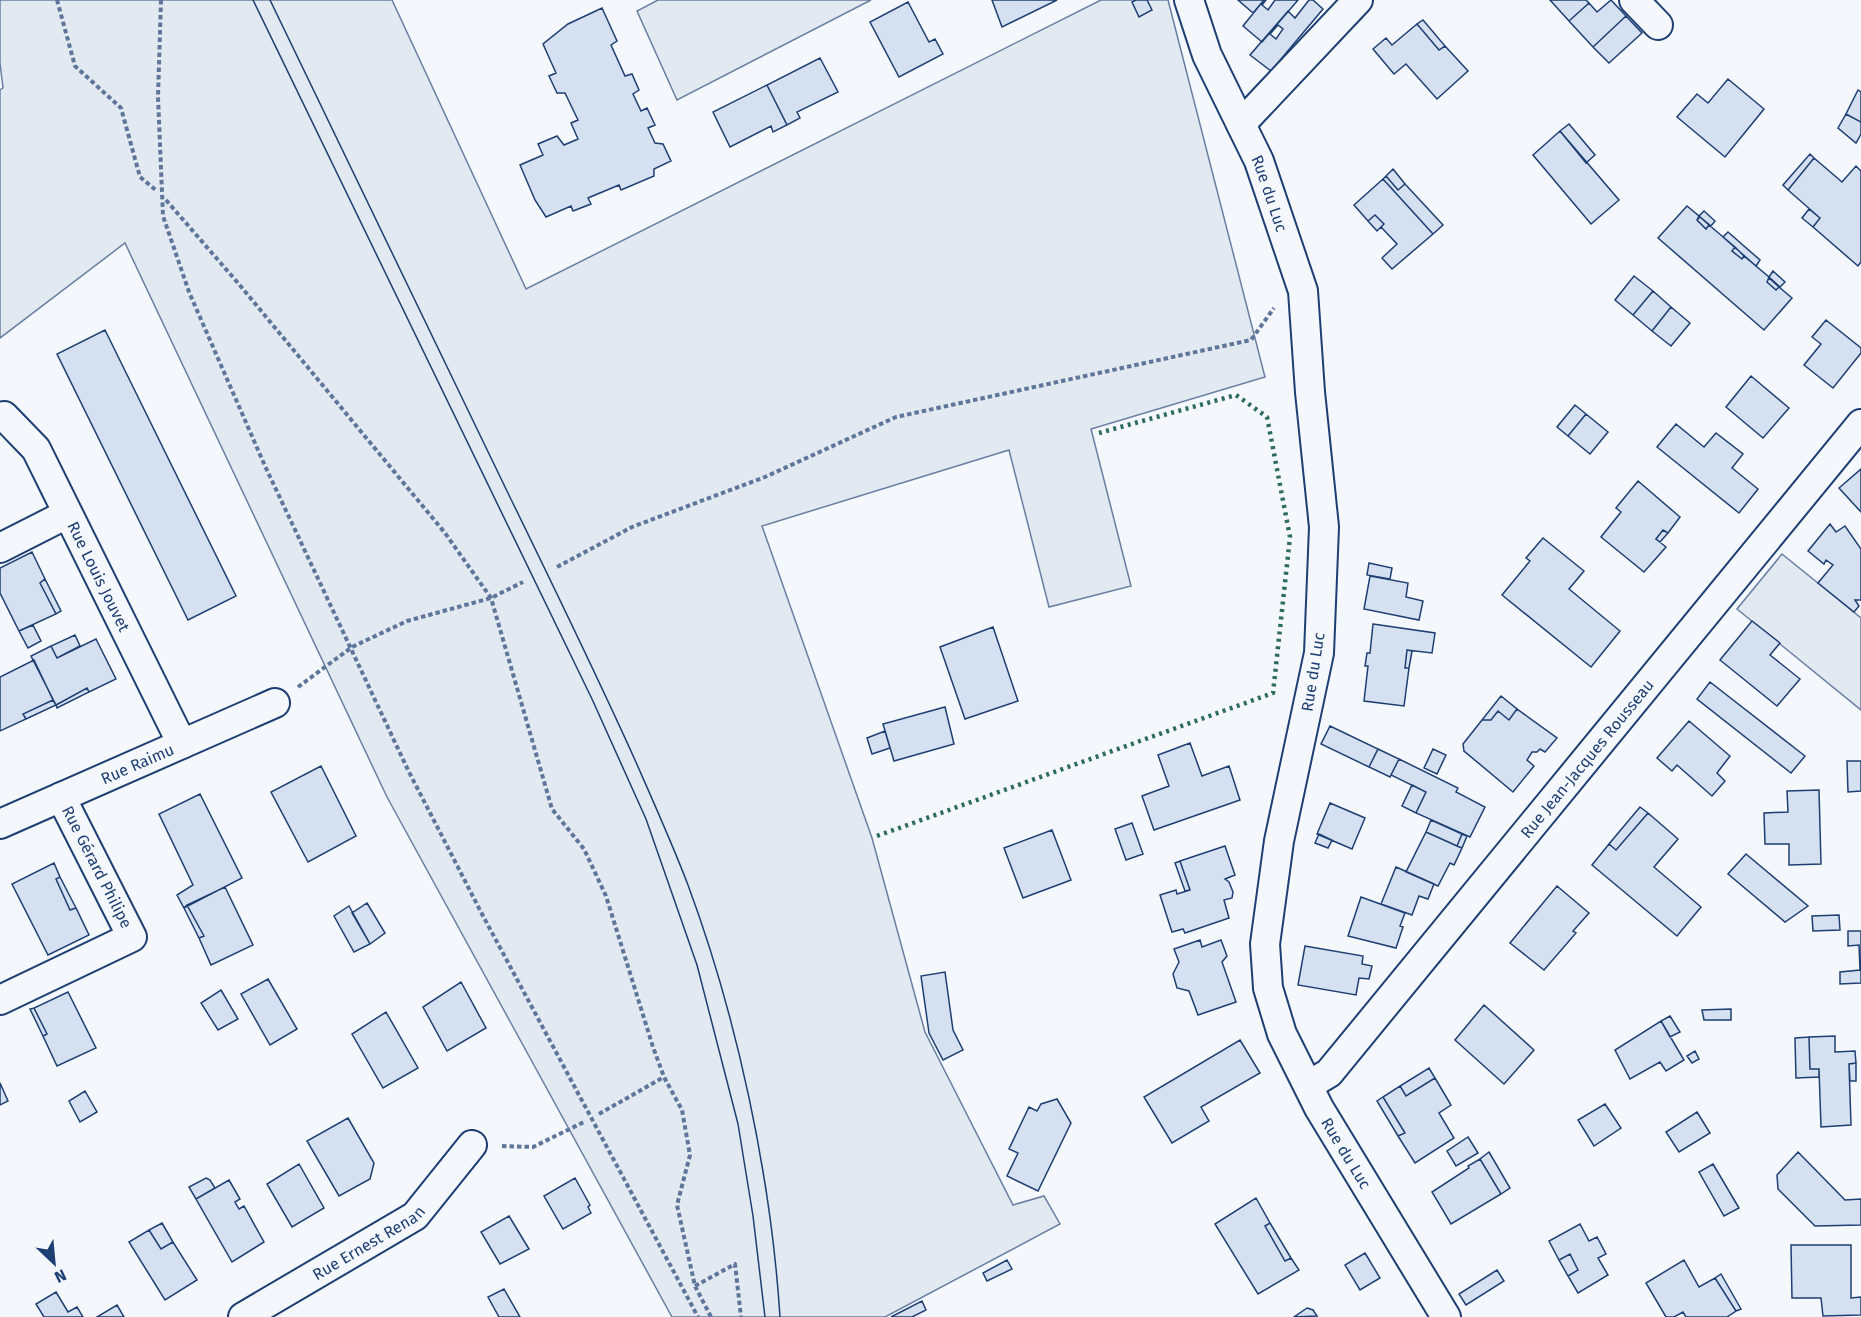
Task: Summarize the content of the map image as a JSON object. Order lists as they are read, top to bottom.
{
  "streets": {
    "street": [
      "Rue du Luc",
      "Rue Louis Jouvet",
      "Rue Jean-Jacques Rousseau",
      "Rue Raimu",
      "Rue Gérard Philipe",
      "Rue Ernest Renan"
    ]
  },
  "crossings": [
    ["Rue du Luc", "Rue Jean-Jacques Rousseau"],
    ["Rue Louis Jouvet", "Rue Raimu"],
    ["Rue Raimu", "Rue Gérard Philipe"]
  ],
  "north": "bottom right"
}
